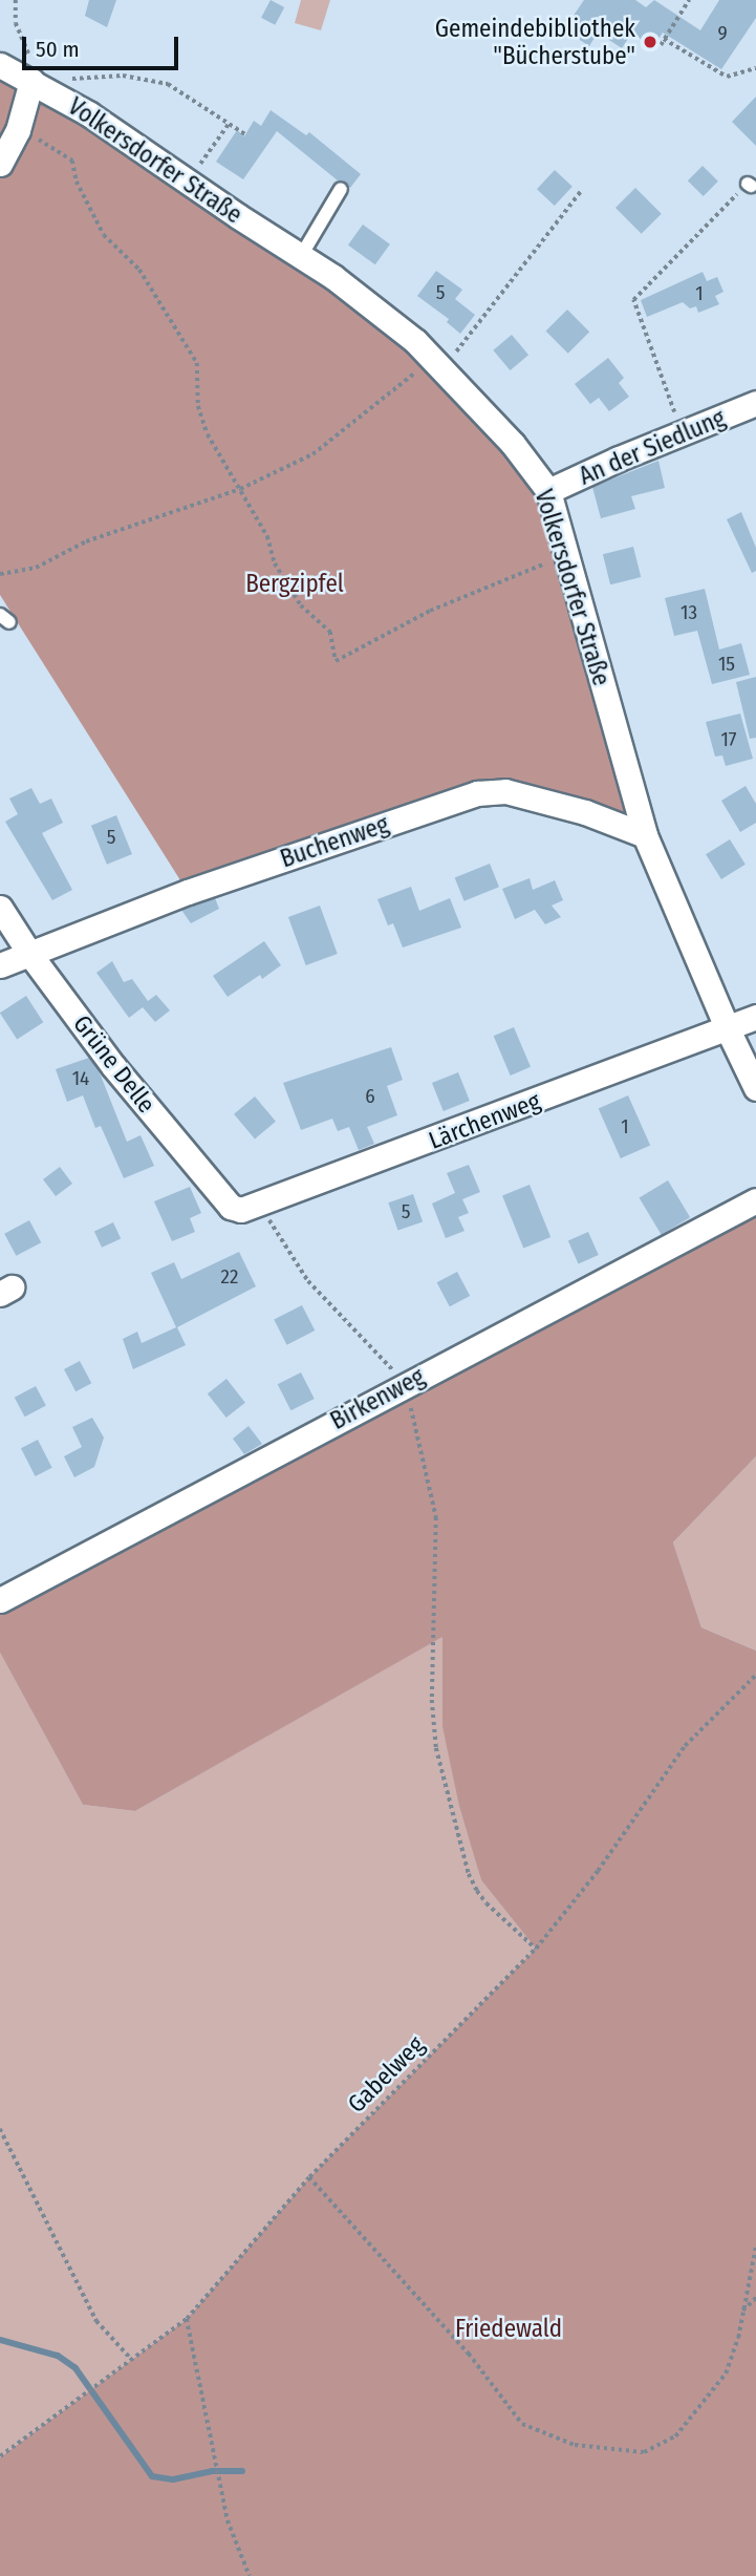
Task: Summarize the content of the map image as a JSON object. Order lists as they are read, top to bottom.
{
  "streets": {
    "street": [
      "Volkersdorfer Straße",
      "An der Siedlung",
      "Buchenweg",
      "Grüne Delle",
      "Lärchenweg",
      "Birkenweg"
    ],
    "path": ["Gabelweg"]
  },
  "crossings": [
    ["Volkersdorfer Straße", "An der Siedlung"],
    ["Volkersdorfer Straße", "Buchenweg"],
    ["Volkersdorfer Straße", "Lärchenweg"],
    ["Buchenweg", "Grüne Delle"],
    ["Grüne Delle", "Lärchenweg"]
  ],
  "parks": ["Bergzipfel", "Friedewald"],
  "places": ["Gemeindebibliothek \"Bücherstube\""],
  "house_numbers": [
    "9",
    "5",
    "1",
    "13",
    "15",
    "17",
    "5",
    "14",
    "6",
    "1",
    "5",
    "22"
  ],
  "scale_bar": "50 m"
}
